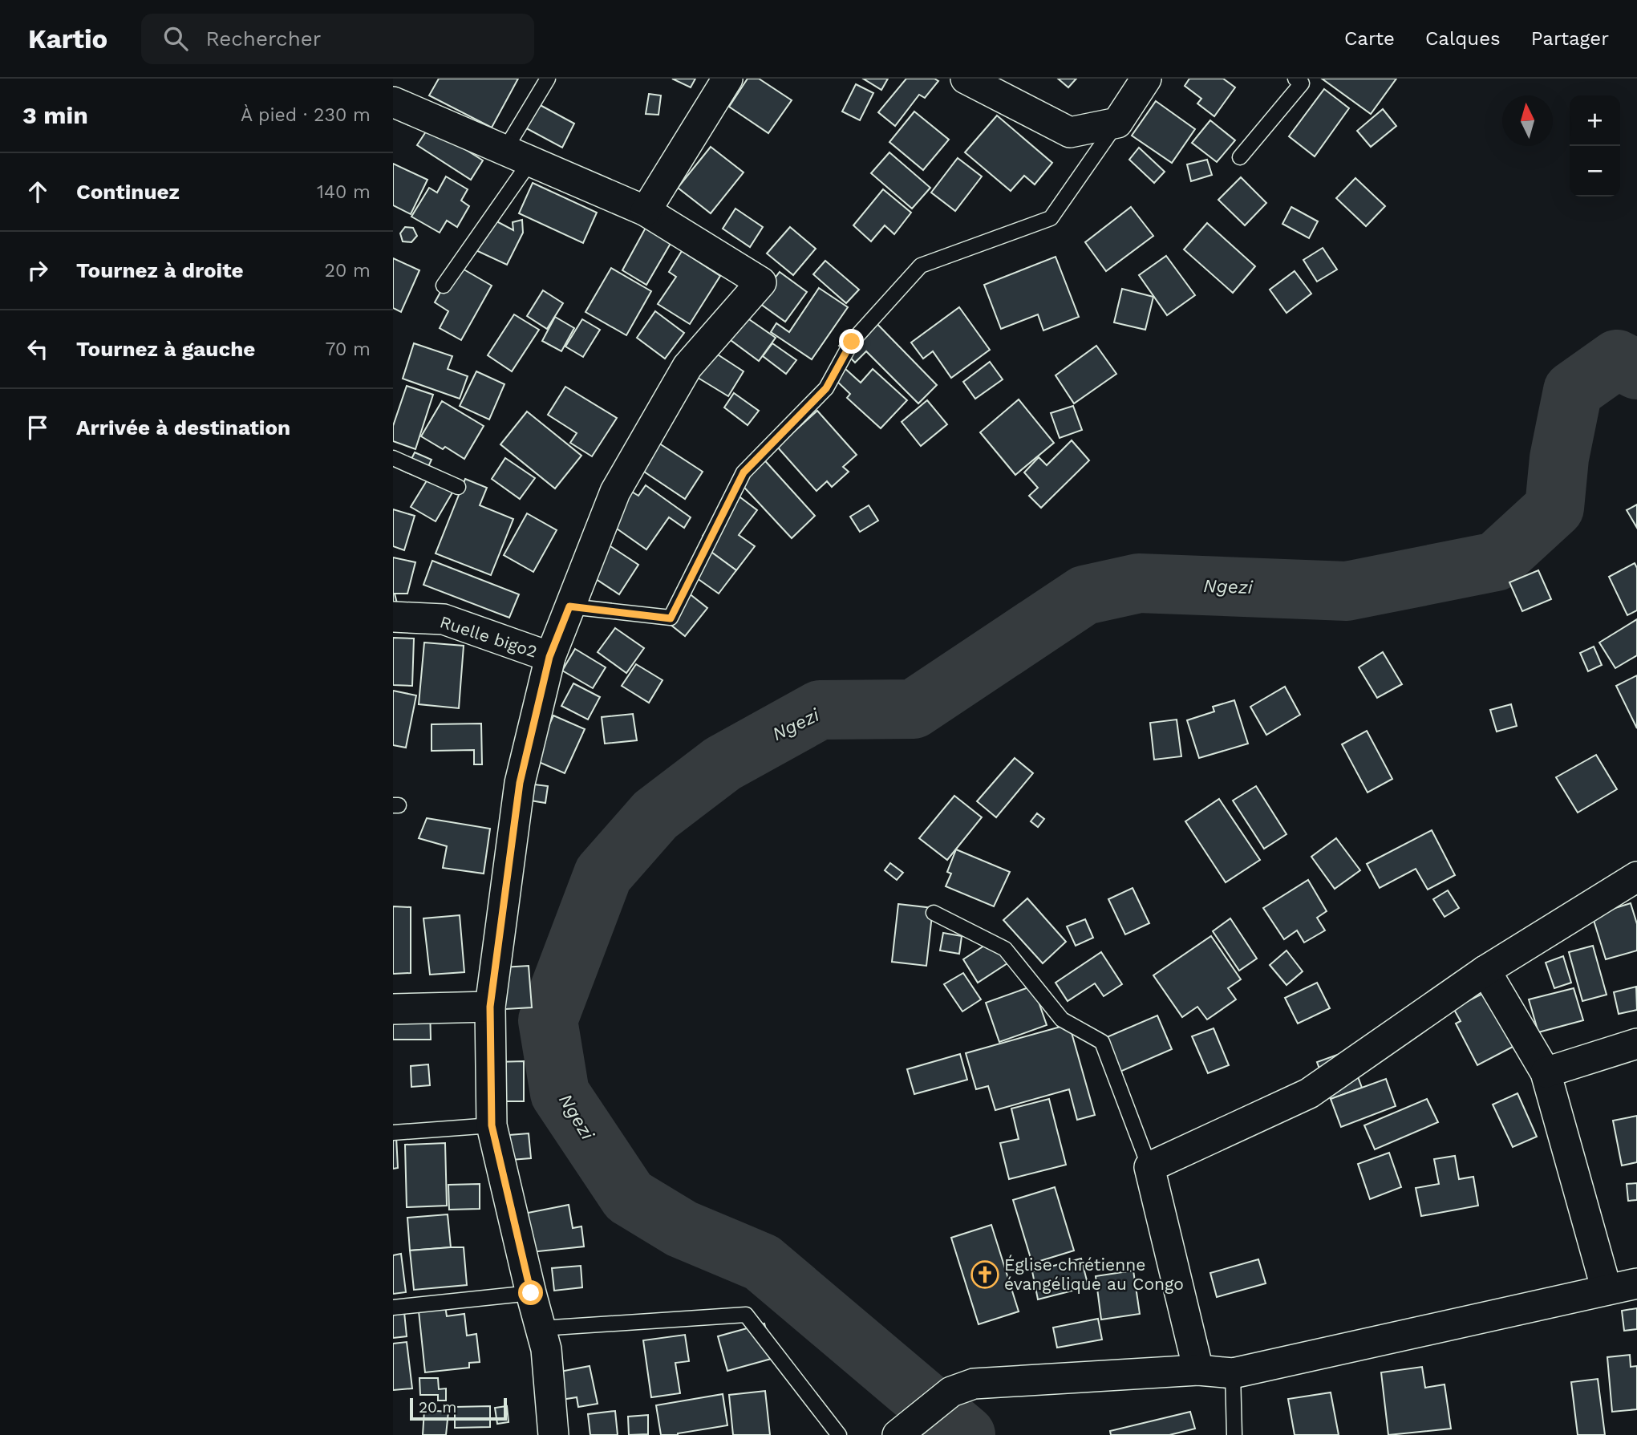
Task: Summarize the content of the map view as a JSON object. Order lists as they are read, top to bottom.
{
  "streets": {
    "street": ["Ruelle bigo2"]
  },
  "water": ["Ngezi"],
  "places": {
    "church": ["Église chrétienne évangélique au Congo"]
  },
  "scale_bar": "20 m",
  "north": "top",
  "page": {
    "header": "Kartio",
    "search": "Rechercher",
    "nav": ["Carte", "Calques", "Partager"],
    "heading": ["3 min", "À pied · 230 m"],
    "map_buttons": ["+", "−"],
    "list": [
      ["Continuez", "140 m"],
      ["Tournez à droite", "20 m"],
      ["Tournez à gauche", "70 m"],
      "Arrivée à destination"
    ],
    "scale": "20 m"
  }
}
